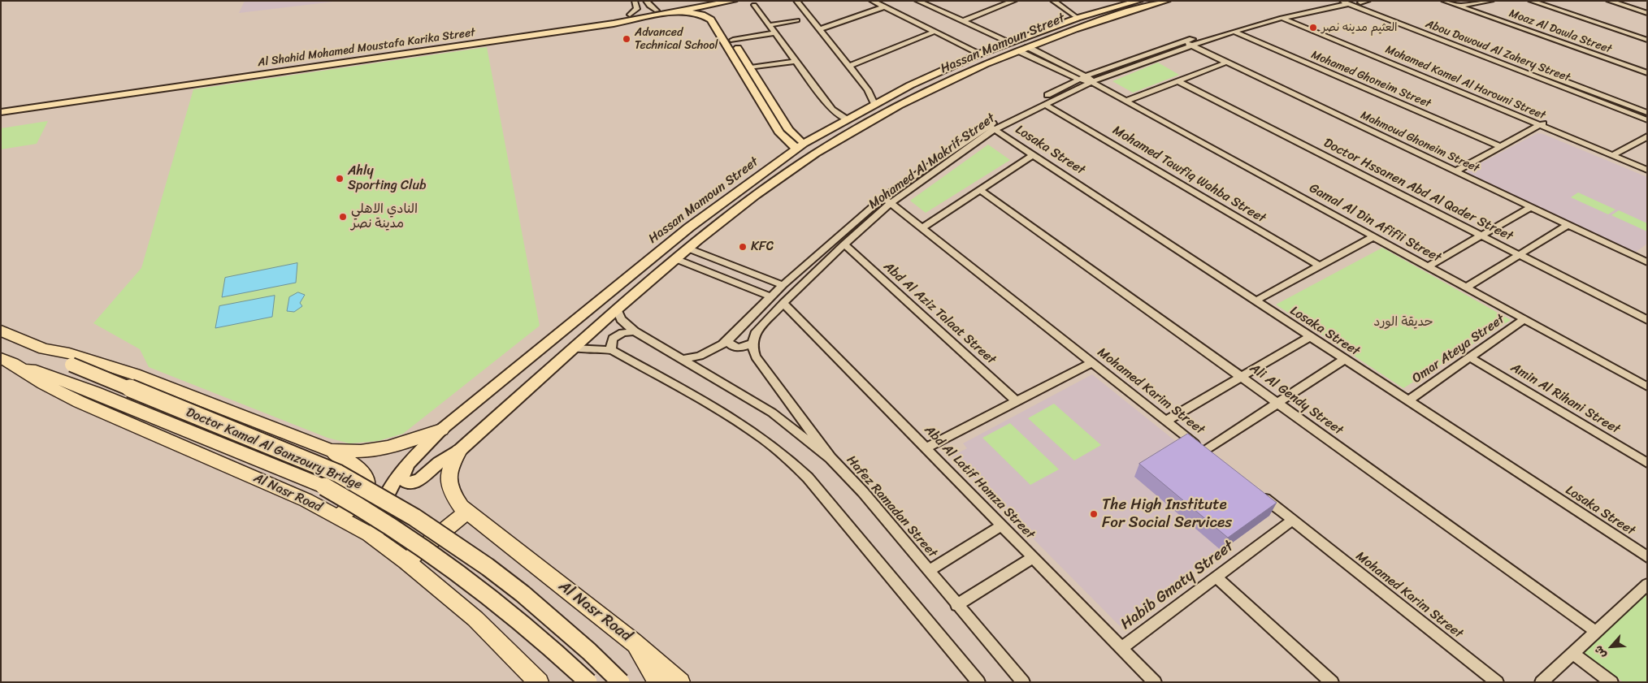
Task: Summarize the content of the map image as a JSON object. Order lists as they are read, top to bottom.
{
  "streets": {
    "highway": ["Doctor Kamal Al Ganzoury Bridge", "Al Nasr Road"],
    "main road": ["Hassan Mamoun Street", "Al Shahid Mohamed Moustafa Karika Street"],
    "street": [
      "Moaz Al Dawla Street",
      "Abou Dawoud Al Zahery Street",
      "Mohamed Ghoneim Street",
      "Mohamed Kamel Al Harouni Street",
      "Mahmoud Ghoneim Street",
      "Losaka Street",
      "Mohamed Al Makrif Street",
      "Mohamed Tawfiq Wahba Street",
      "Doctor Hssanen Abd Al Qader Street",
      "Gamal Al Din Afifii Street",
      "Abd Al Aziz Talaat Street",
      "Omar Ateya Street",
      "Mohamed Karim Street",
      "Amin Al Rihani Street",
      "Ali Al Gendy Street",
      "Abd Al Latif Hamza Street",
      "Hafez Ramadan Street",
      "Habib Gmaty Street"
    ]
  },
  "crossings": [
    ["Hassan Mamoun Street", "Gamal Al Din Afifii Street"],
    ["Hassan Mamoun Street", "Al Nasr Road"],
    ["Hassan Mamoun Street", "Hafez Ramadan Street"],
    ["Abou Dawoud Al Zahery Street", "Mohamed Al Makrif Street"],
    ["Mohamed Ghoneim Street", "Mohamed Al Makrif Street"],
    ["Mohamed Kamel Al Harouni Street", "Mohamed Al Makrif Street"],
    ["Mahmoud Ghoneim Street", "Mohamed Al Makrif Street"],
    ["Losaka Street", "Mohamed Al Makrif Street"],
    ["Losaka Street", "Omar Ateya Street"],
    ["Mohamed Al Makrif Street", "Mohamed Tawfiq Wahba Street"],
    ["Mohamed Al Makrif Street", "Gamal Al Din Afifii Street"],
    ["Mohamed Al Makrif Street", "Abd Al Aziz Talaat Street"],
    ["Mohamed Al Makrif Street", "Mohamed Karim Street"],
    ["Mohamed Al Makrif Street", "Abd Al Latif Hamza Street"],
    ["Mohamed Al Makrif Street", "Hafez Ramadan Street"],
    ["Gamal Al Din Afifii Street", "Omar Ateya Street"],
    ["Omar Ateya Street", "Amin Al Rihani Street"],
    ["Mohamed Karim Street", "Ali Al Gendy Street"],
    ["Mohamed Karim Street", "Habib Gmaty Street"],
    ["Doctor Kamal Al Ganzoury Bridge", "Al Nasr Road"],
    ["Abd Al Latif Hamza Street", "Habib Gmaty Street"]
  ],
  "parks": ["حديقة الورد"],
  "places": [
    "العثيم مدينه نصر",
    "Advanced Technical School",
    "Ahly Sporting Club",
    "النادي الاهلي مدينة نصر",
    "KFC",
    "The High Institute For Social Services"
  ],
  "north": "bottom left"
}
